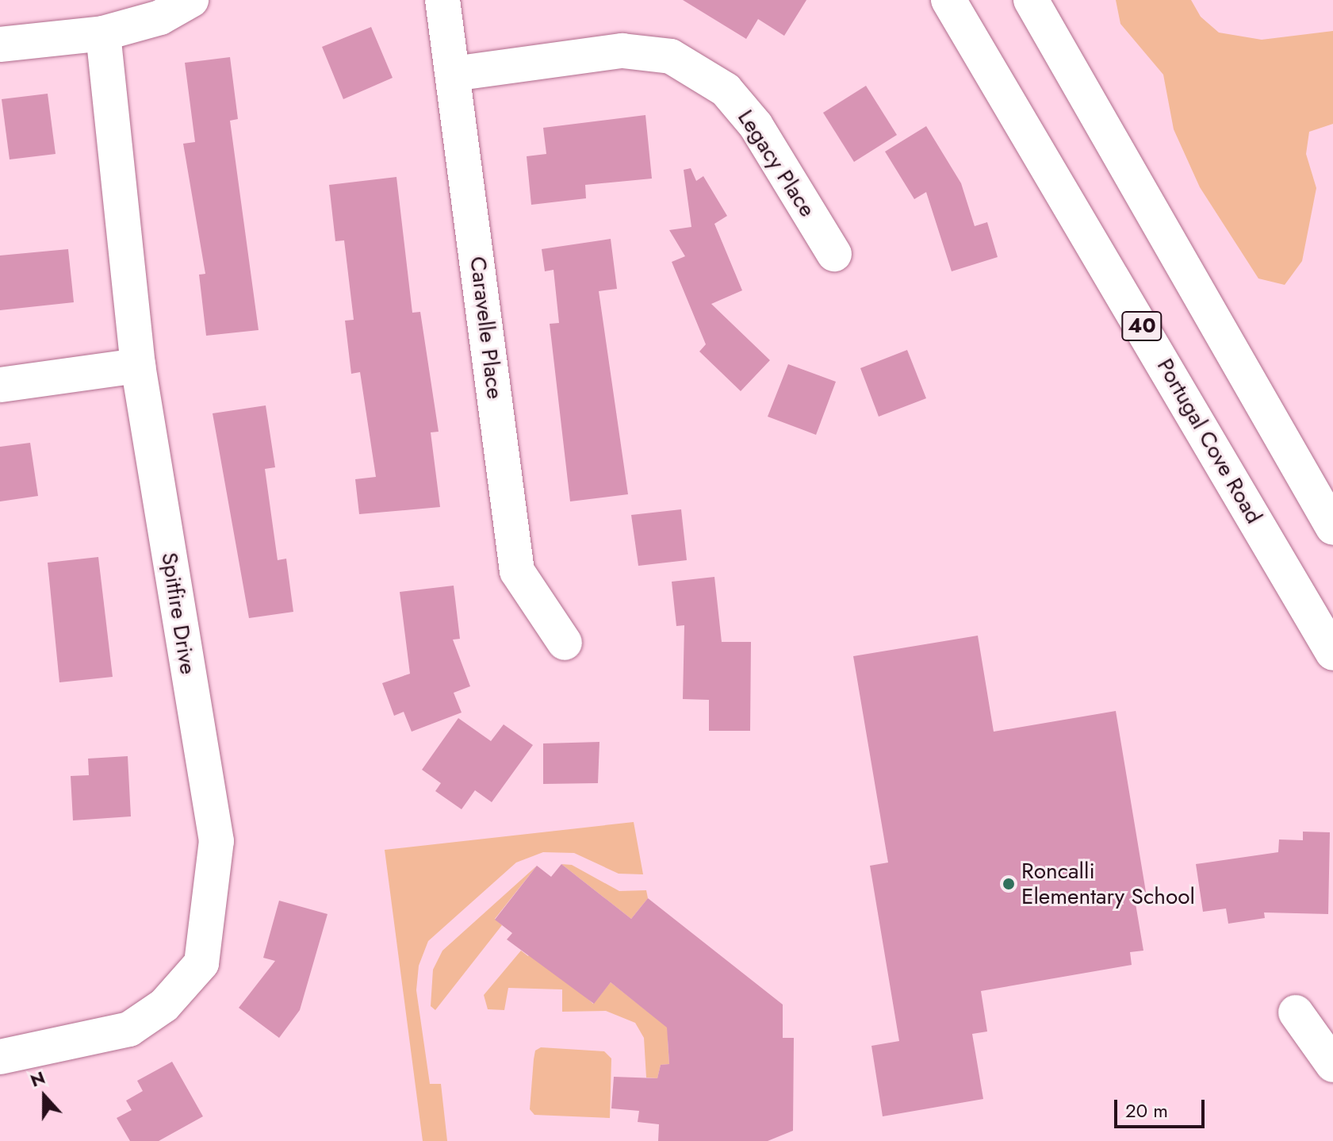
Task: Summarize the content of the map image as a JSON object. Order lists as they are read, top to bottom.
{
  "streets": {
    "street": [
      "Legacy Place",
      "40",
      "Caravelle Place",
      "Portugal Cove Road",
      "Spitfire Drive"
    ]
  },
  "crossings": [
    ["Legacy Place", "Caravelle Place"]
  ],
  "places": ["Roncalli Elementary School"],
  "scale_bar": "20 m",
  "north": "top"
}
